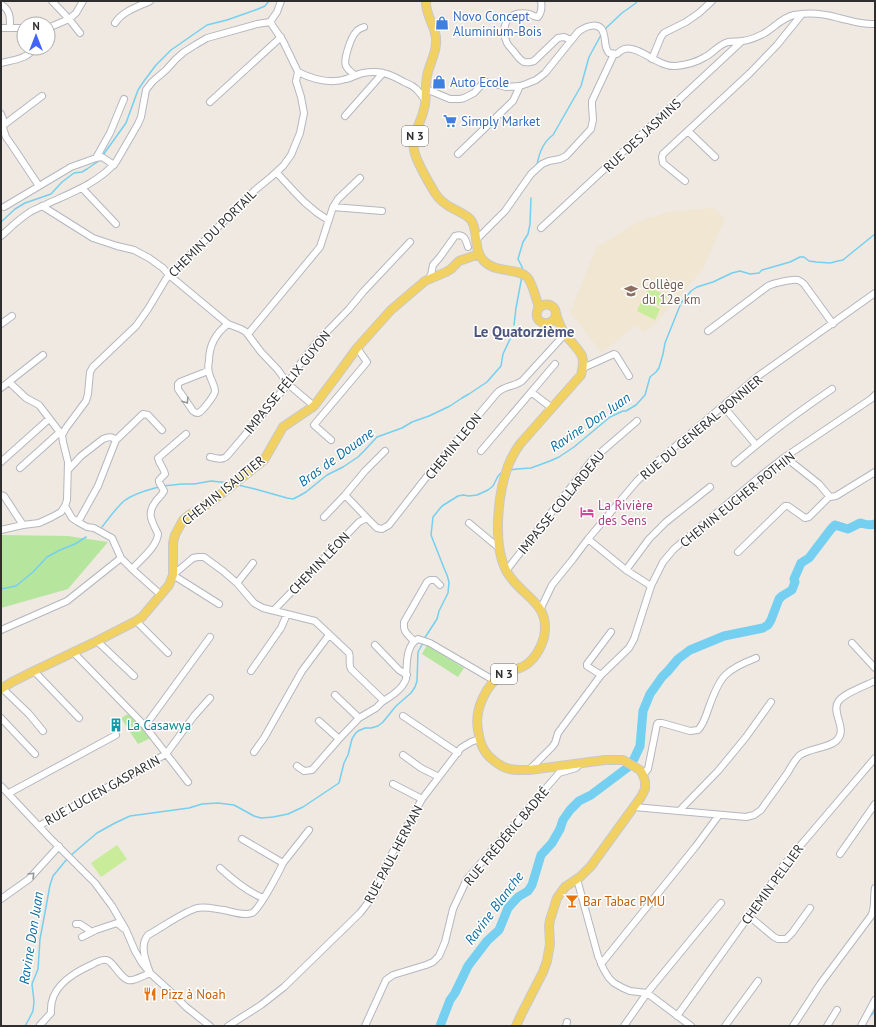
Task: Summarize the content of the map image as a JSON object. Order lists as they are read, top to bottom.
{
  "streets": {
    "main road": ["N 3", "CHEMIN ISAUTIER"],
    "street": [
      "RUE DES JASMINS",
      "CHEMIN DU PORTAIL",
      "IMPASSE FÉLIX GUYON",
      "RUE DU GENERAL BONNIER",
      "CHEMIN LEON",
      "CHEMIN EUCHER POTHIN",
      "IMPASSE COLLARDEAU",
      "CHEMIN LÉON",
      "RUE LUCIEN GASPARIN",
      "RUE FRÉDÉRIC BADRÉ",
      "RUE PAUL HERMAN",
      "CHEMIN PELLIER"
    ]
  },
  "crossings": [
    ["N 3", "RUE DU GENERAL BONNIER"],
    ["N 3", "CHEMIN ISAUTIER"],
    ["N 3", "CHEMIN EUCHER POTHIN"],
    ["N 3", "RUE FRÉDÉRIC BADRÉ"],
    ["N 3", "RUE PAUL HERMAN"],
    ["CHEMIN LEON", "CHEMIN LÉON"],
    ["CHEMIN ISAUTIER", "CHEMIN LÉON"]
  ],
  "districts": ["Le Quatorzième"],
  "water": ["Ravine Don Juan", "Bras de Douane", "Ravine Blanche"],
  "places": {
    "shop": ["Novo Concept Aluminium-Bois", "Auto Ecole"],
    "supermarket": ["Simply Market"],
    "school or university": ["Collège du 12e km"],
    "hotel": ["La Rivière des Sens"],
    "building": ["La Casawya"],
    "bar": ["Bar Tabac PMU"],
    "restaurant": ["Pizz à Noah"]
  },
  "north": "top"
}
